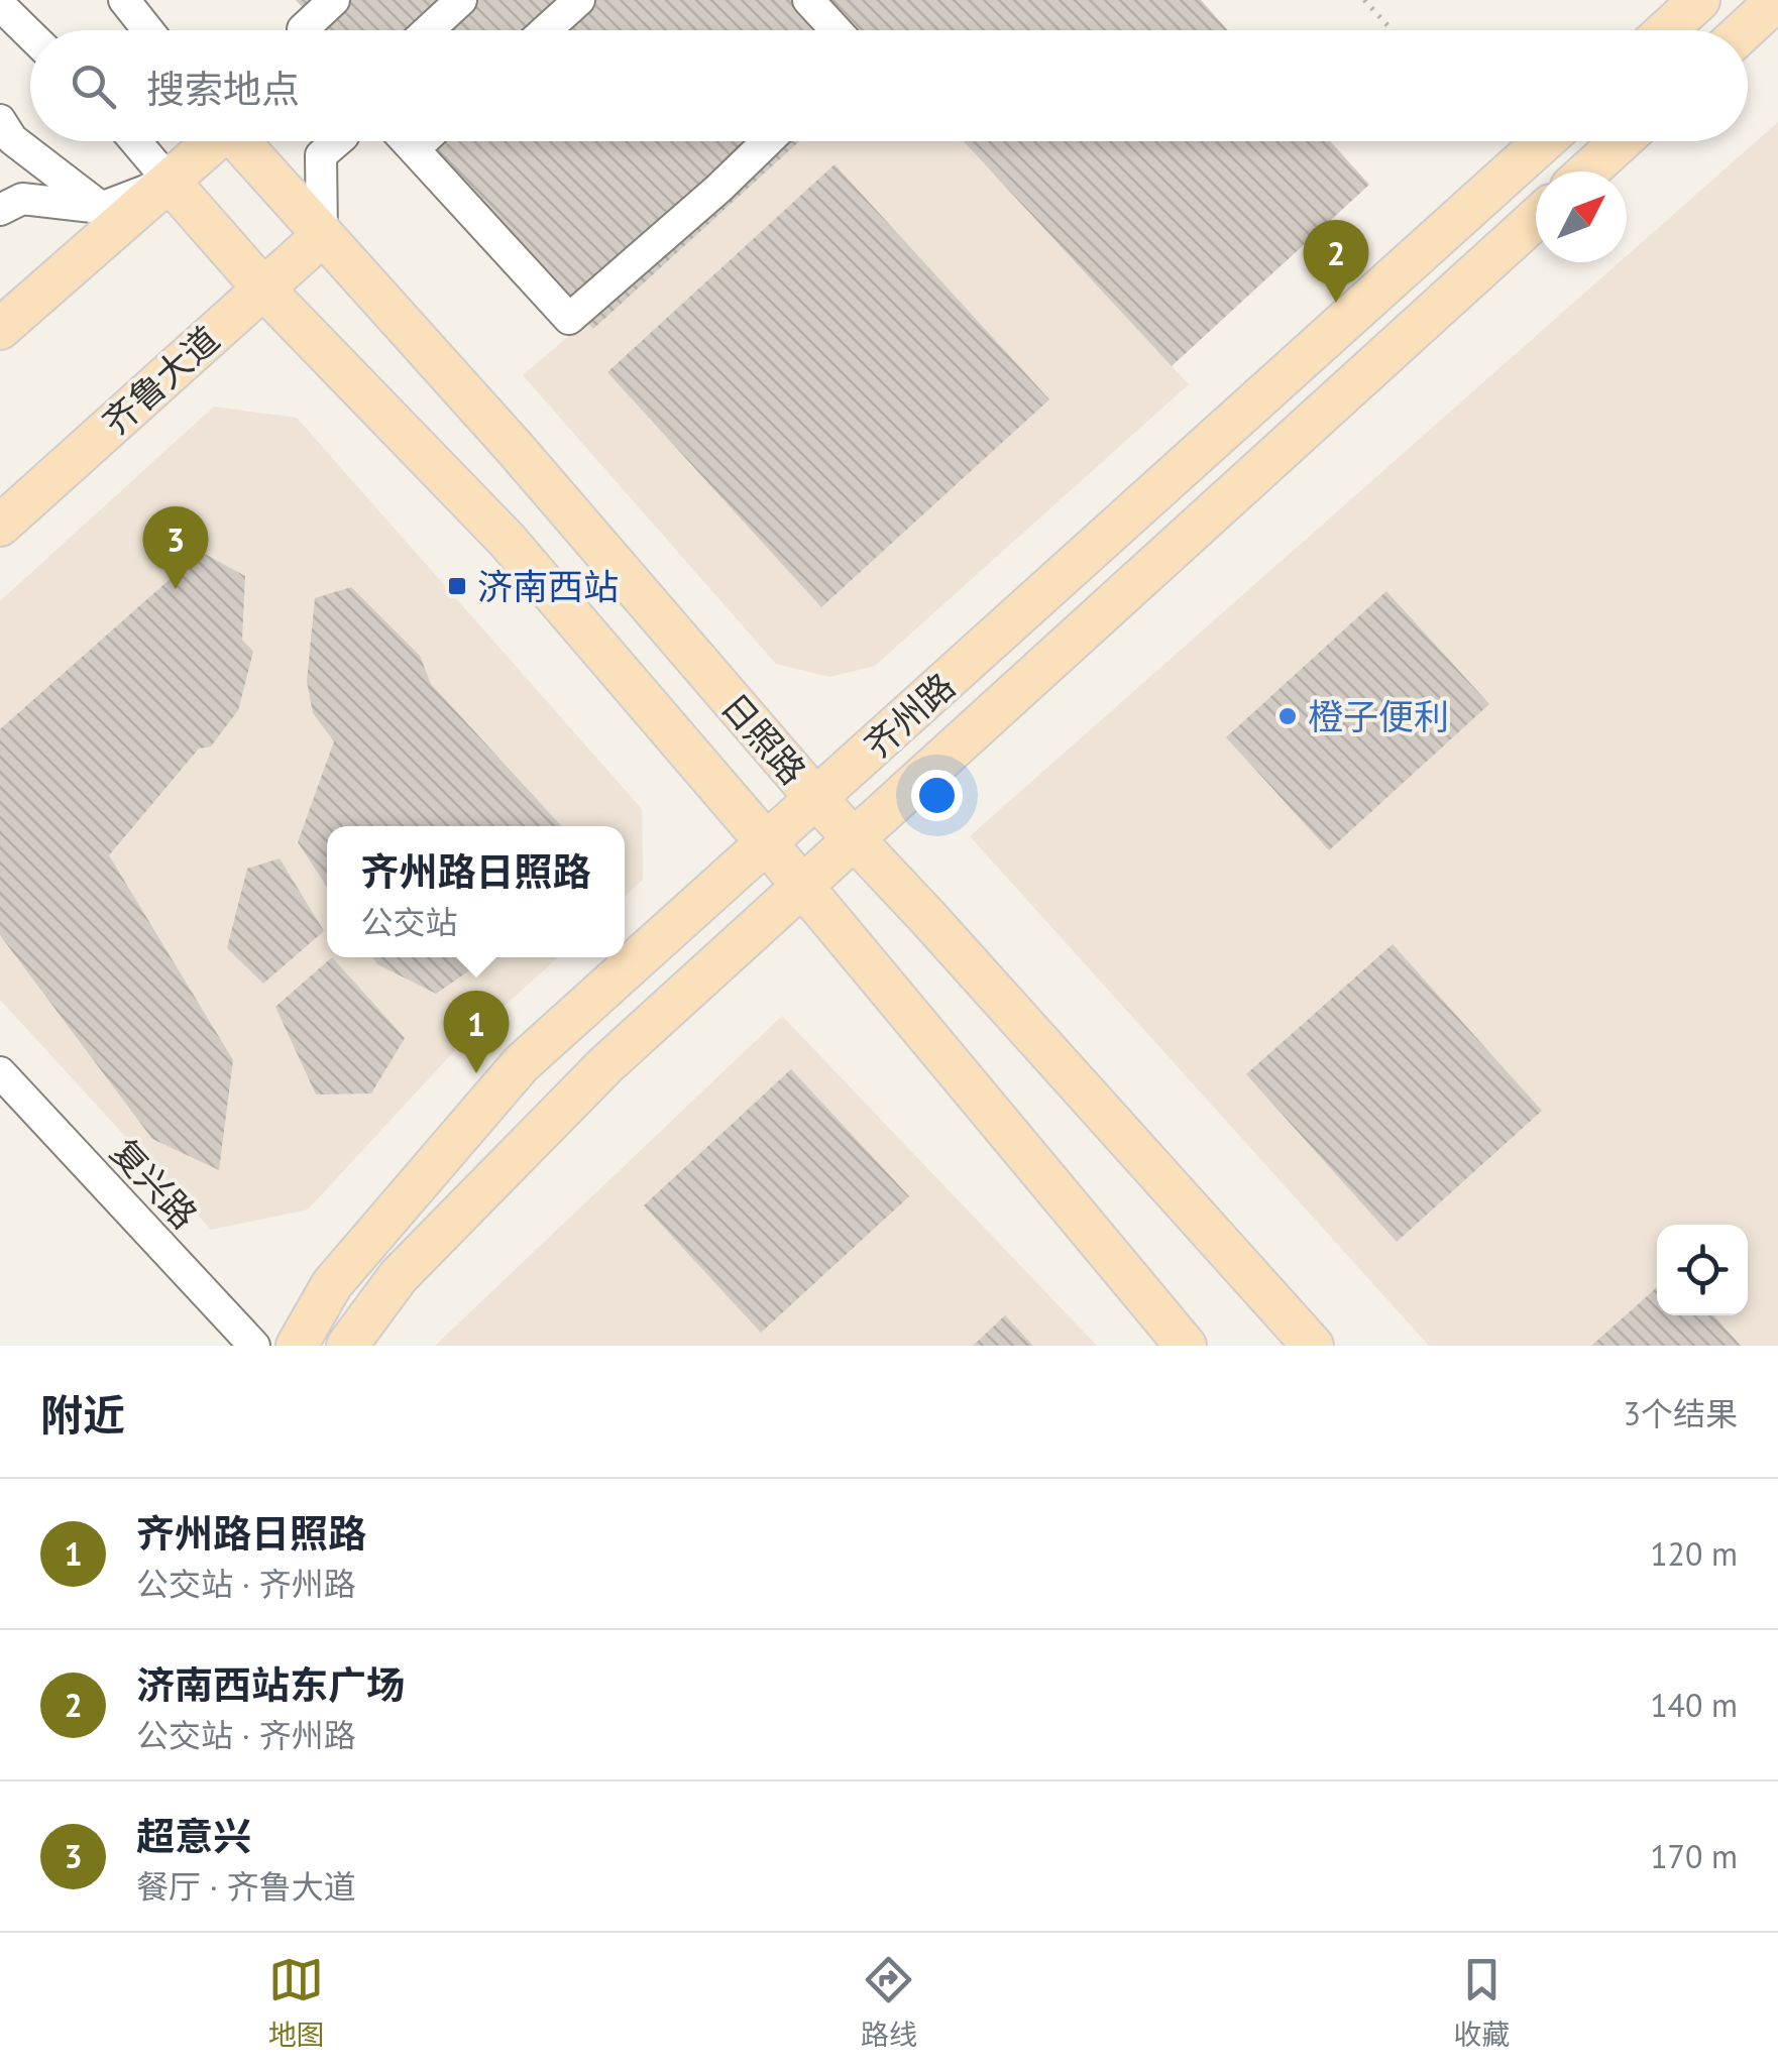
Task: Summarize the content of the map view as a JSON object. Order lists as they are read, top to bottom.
{
  "streets": {
    "main road": ["齐鲁大道", "齐州路", "日照路"],
    "street": ["复兴路"]
  },
  "crossings": [
    ["齐鲁大道", "日照路"],
    ["齐州路", "日照路"]
  ],
  "places": {
    "transit": ["济南西站"],
    "other": ["橙子便利"]
  },
  "north": "top right",
  "page": {
    "search": "搜索地点",
    "pins": ["2", "3", "1"],
    "popup": ["齐州路日照路", "公交站"],
    "heading": ["附近", "3个结果"],
    "list": [
      {
        "mark": "1",
        "name": "齐州路日照路",
        "note": "公交站 · 齐州路",
        "value": "120 m"
      },
      {
        "mark": "2",
        "name": "济南西站东广场",
        "note": "公交站 · 齐州路",
        "value": "140 m"
      },
      {
        "mark": "3",
        "name": "超意兴",
        "note": "餐厅 · 齐鲁大道",
        "value": "170 m"
      }
    ],
    "nav": ["地图", "路线", "收藏"]
  }
}
